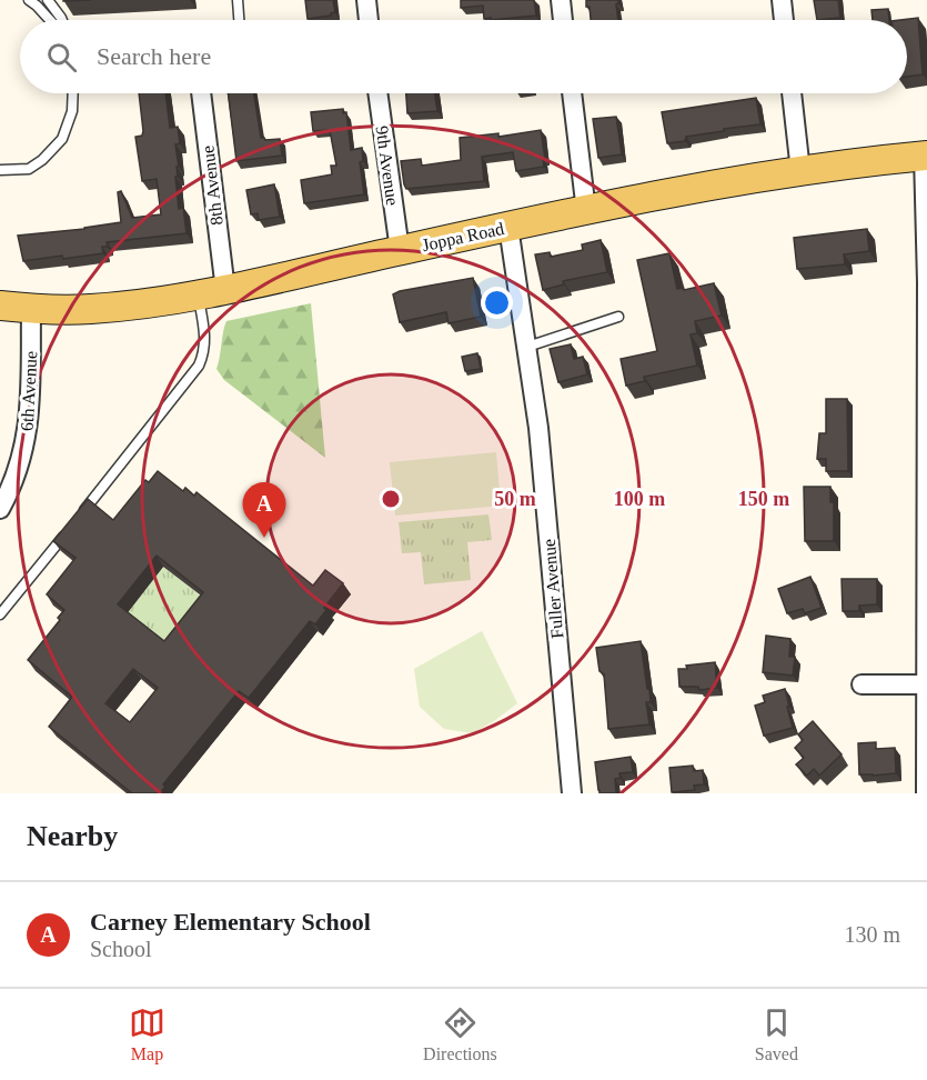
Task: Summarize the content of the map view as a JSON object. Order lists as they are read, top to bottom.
{
  "streets": {
    "main road": ["Joppa Road"],
    "street": [
      "9th Avenue",
      "8th Avenue",
      "6th Avenue",
      "Fuller Avenue"
    ]
  },
  "crossings": [
    ["9th Avenue", "Joppa Road"],
    ["8th Avenue", "Joppa Road"],
    ["Joppa Road", "6th Avenue"],
    ["Joppa Road", "Fuller Avenue"]
  ],
  "page": {
    "search": "Search here",
    "pins": "A",
    "heading": "Nearby",
    "list": [
      {
        "mark": "A",
        "name": "Carney Elementary School",
        "note": "School",
        "value": "130 m"
      }
    ],
    "nav": ["Map", "Directions", "Saved"]
  },
  "rings": ["50 m", "100 m", "150 m"]
}
